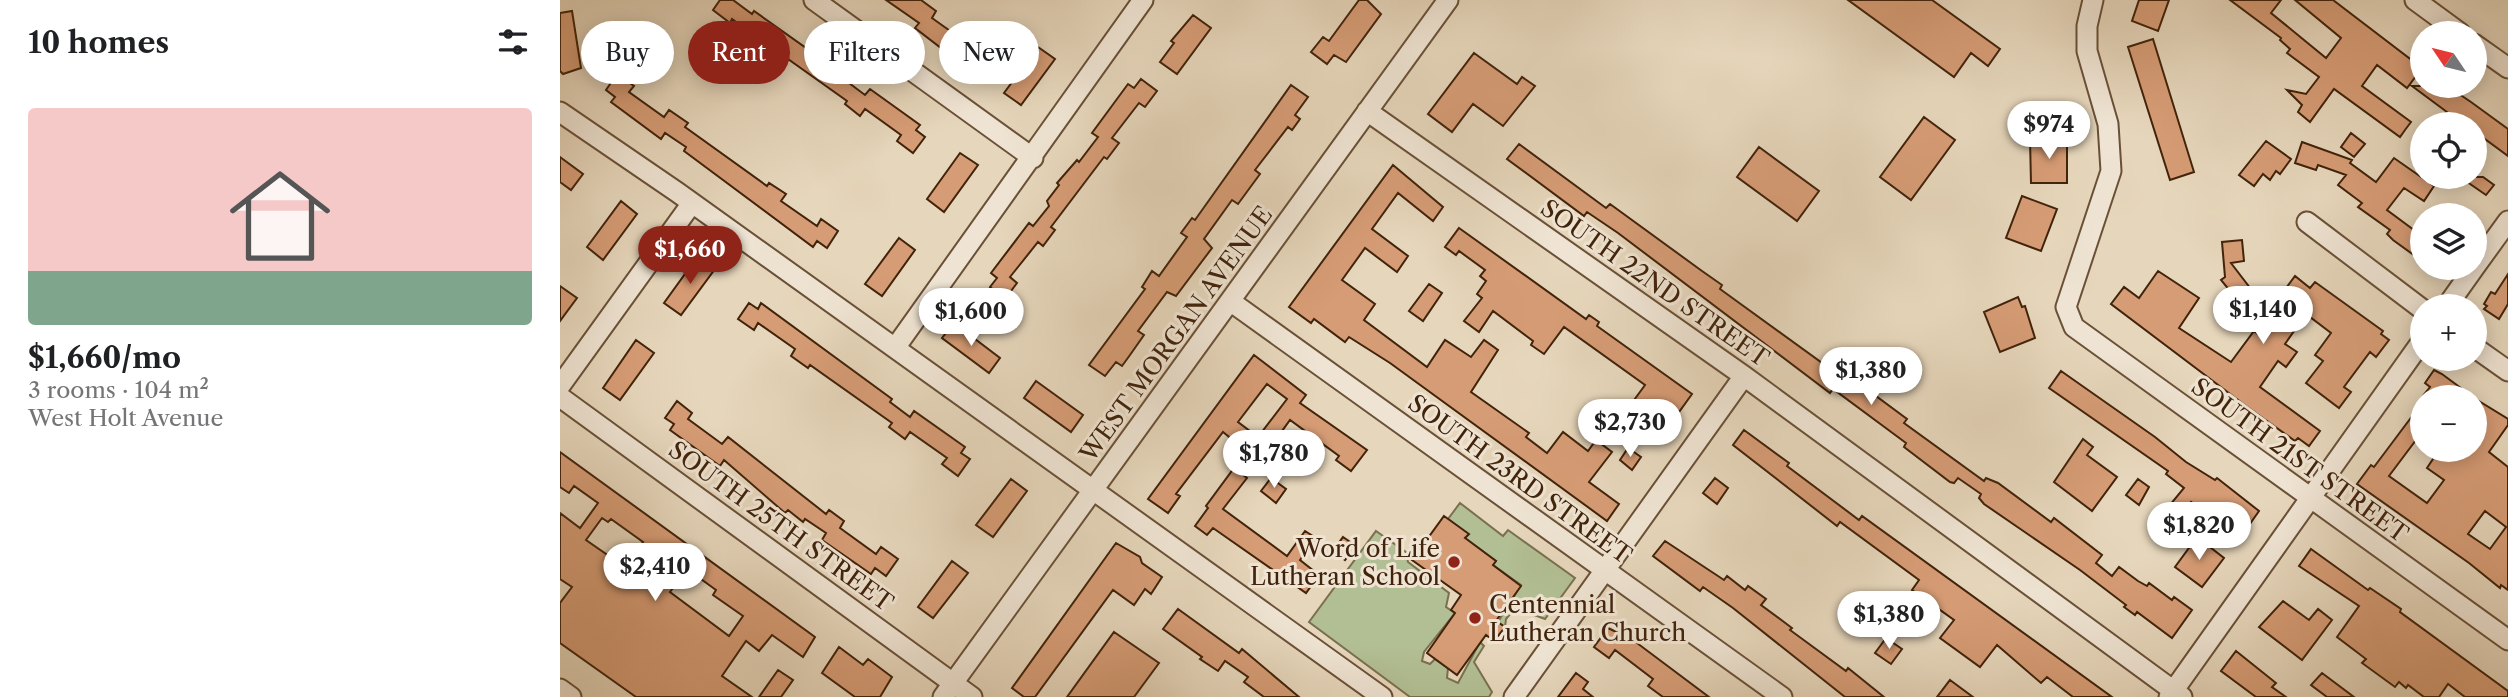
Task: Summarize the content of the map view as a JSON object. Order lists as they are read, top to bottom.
{
  "streets": {
    "street": [
      "SOUTH 22ND STREET",
      "WEST MORGAN AVENUE",
      "SOUTH 21ST STREET",
      "SOUTH 23RD STREET",
      "SOUTH 25TH STREET"
    ]
  },
  "crossings": [
    ["SOUTH 22ND STREET", "WEST MORGAN AVENUE"],
    ["WEST MORGAN AVENUE", "SOUTH 23RD STREET"],
    ["WEST MORGAN AVENUE", "SOUTH 25TH STREET"]
  ],
  "places": ["Word of Life Lutheran School", "Centennial Lutheran Church"],
  "north": "top left",
  "page": {
    "heading": "10 homes",
    "map_buttons": ["+", "−"],
    "chip": [
      "Buy",
      "Rent",
      "Filters",
      "New"
    ],
    "list": [
      {
        "name": "$1,660/mo",
        "note": "3 rooms · 104 m² · West Holt Avenue"
      }
    ],
    "price": [
      "$974",
      "$1,660",
      "$1,140",
      "$1,600",
      "$1,380",
      "$2,730",
      "$1,780",
      "$1,820",
      "$2,410",
      "$1,380"
    ]
  }
}
